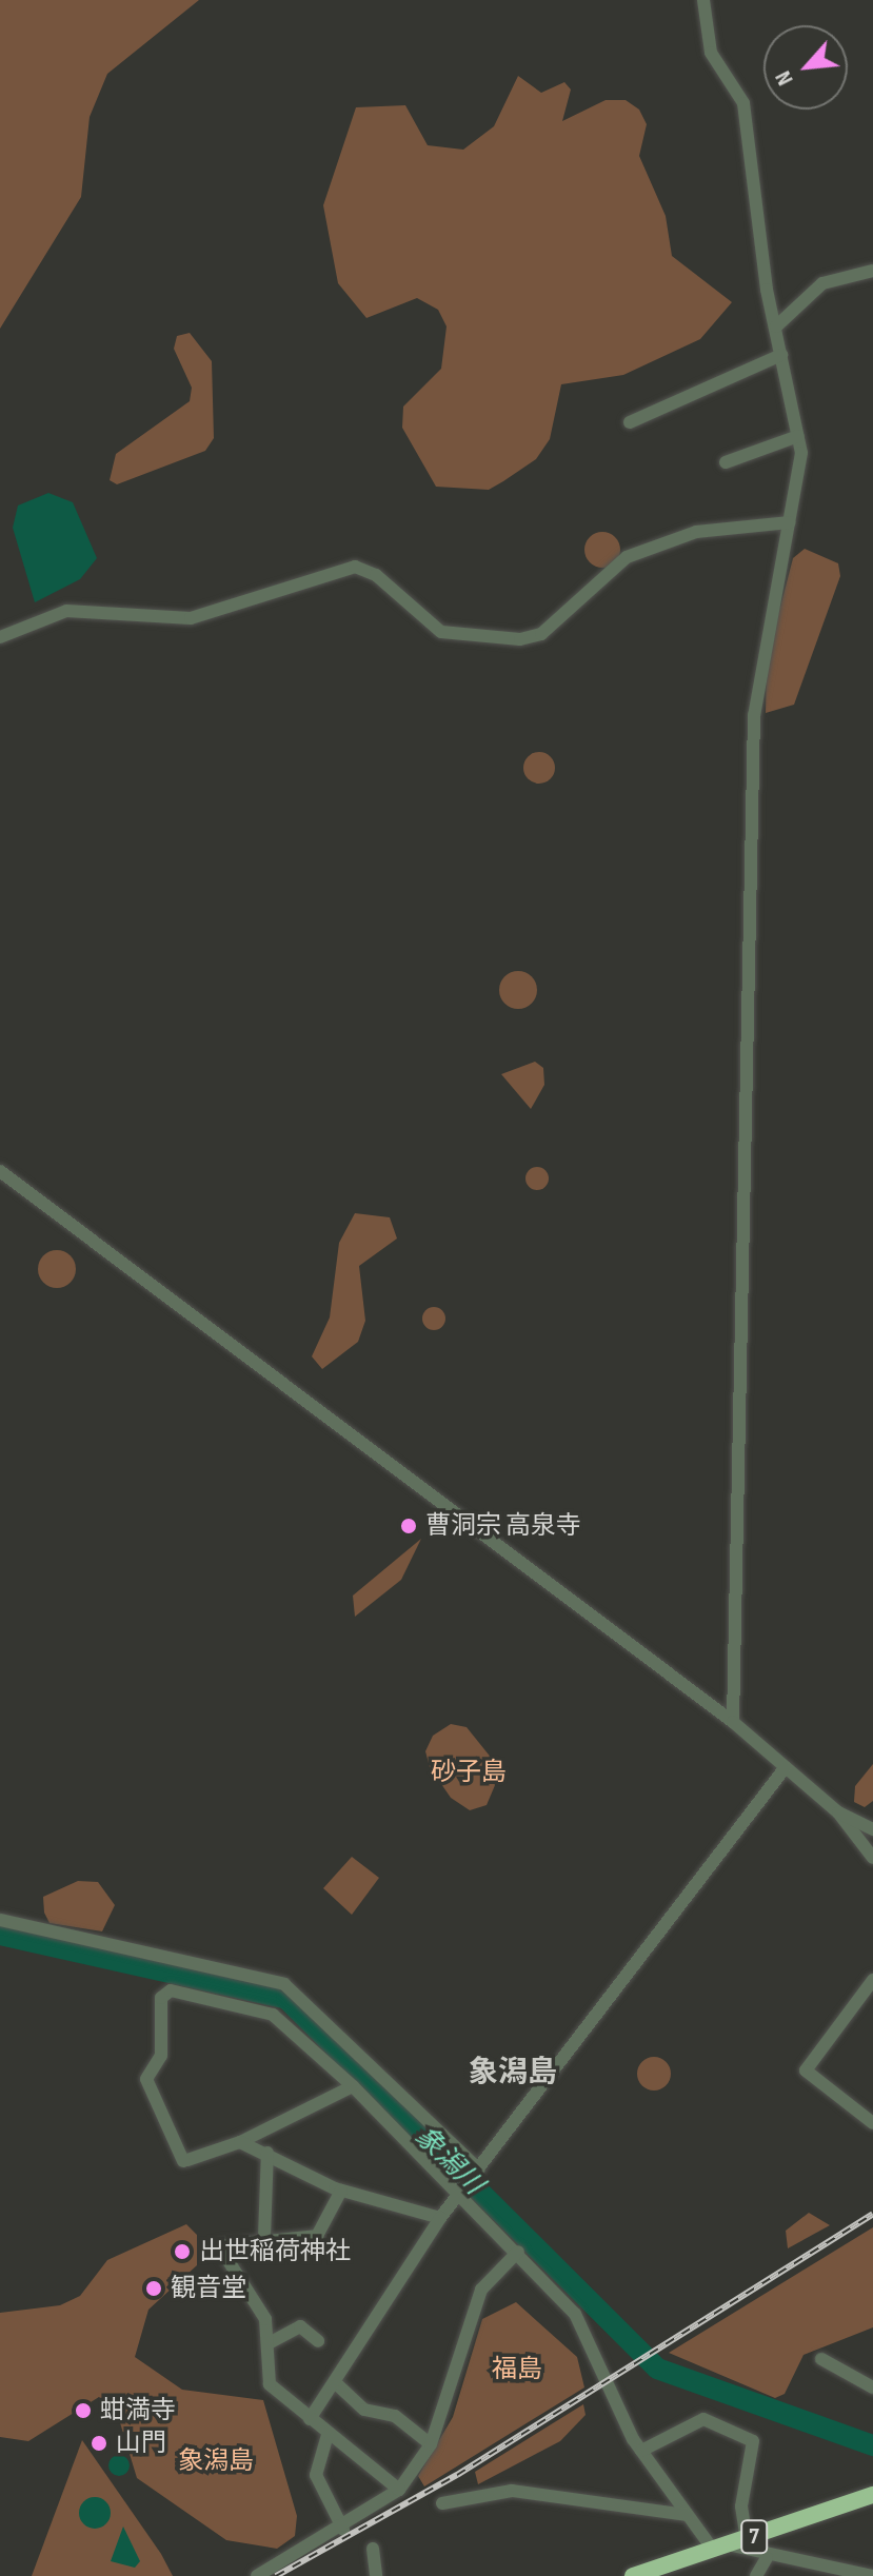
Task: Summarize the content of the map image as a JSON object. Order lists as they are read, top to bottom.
{
  "streets": {
    "highway": ["7"]
  },
  "districts": ["象潟島"],
  "water": ["象潟川"],
  "parks": ["砂子島", "福島", "象潟島"],
  "places": [
    "曹洞宗 高泉寺",
    "出世稲荷神社",
    "観音堂",
    "蚶満寺",
    "山門"
  ],
  "north": "bottom left"
}
